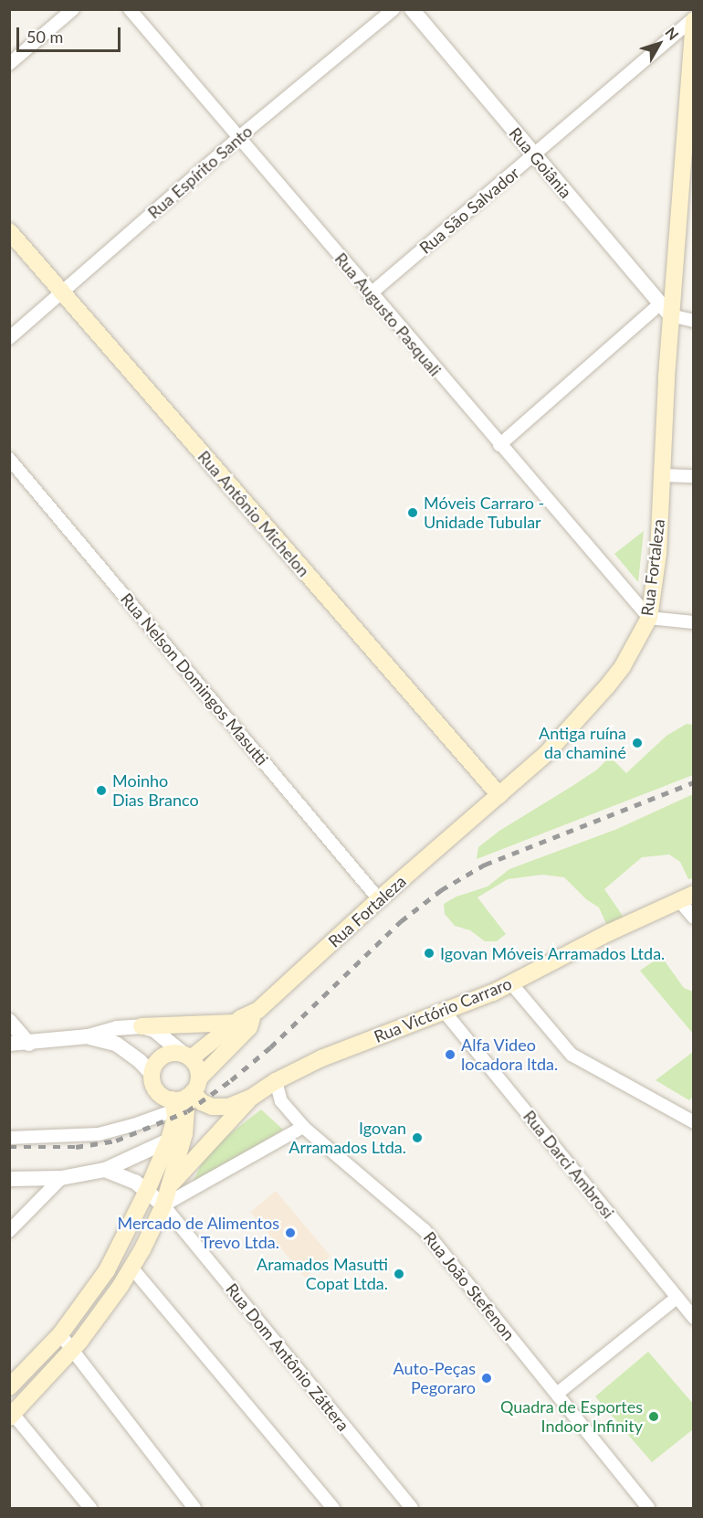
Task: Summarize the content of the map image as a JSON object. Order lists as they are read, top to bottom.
{
  "streets": {
    "main road": ["Rua Antônio Michelon", "Rua Fortaleza", "Rua Victório Carraro"],
    "street": [
      "Rua Goiânia",
      "Rua Espírito Santo",
      "Rua São Salvador",
      "Rua Augusto Pasquali",
      "Rua Nelson Domingos Masutti",
      "Rua Darci Ambrosi",
      "Rua João Stefenon",
      "Rua Dom Antônio Záttera"
    ]
  },
  "crossings": [
    ["Rua Goiânia", "Rua São Salvador"],
    ["Rua Goiânia", "Rua Fortaleza"],
    ["Rua Espírito Santo", "Rua Augusto Pasquali"],
    ["Rua Espírito Santo", "Rua Antônio Michelon"],
    ["Rua São Salvador", "Rua Augusto Pasquali"],
    ["Rua São Salvador", "Rua Fortaleza"],
    ["Rua Augusto Pasquali", "Rua Fortaleza"],
    ["Rua Antônio Michelon", "Rua Fortaleza"],
    ["Rua Fortaleza", "Rua Nelson Domingos Masutti"],
    ["Rua Fortaleza", "Rua Victório Carraro"],
    ["Rua Victório Carraro", "Rua Darci Ambrosi"],
    ["Rua Victório Carraro", "Rua João Stefenon"]
  ],
  "places": [
    "Móveis Carraro - Unidade Tubular",
    "Antiga ruína da chaminé",
    "Moinho Dias Branco",
    "Igovan Móveis Arramados Ltda.",
    "Alfa Video locadora ltda.",
    "Igovan Arramados Ltda.",
    "Mercado de Alimentos Trevo Ltda.",
    "Aramados Masutti Copat Ltda.",
    "Auto-Peças Pegoraro",
    "Quadra de Esportes Indoor Infinity"
  ],
  "scale_bar": "50 m",
  "north": "top right"
}
